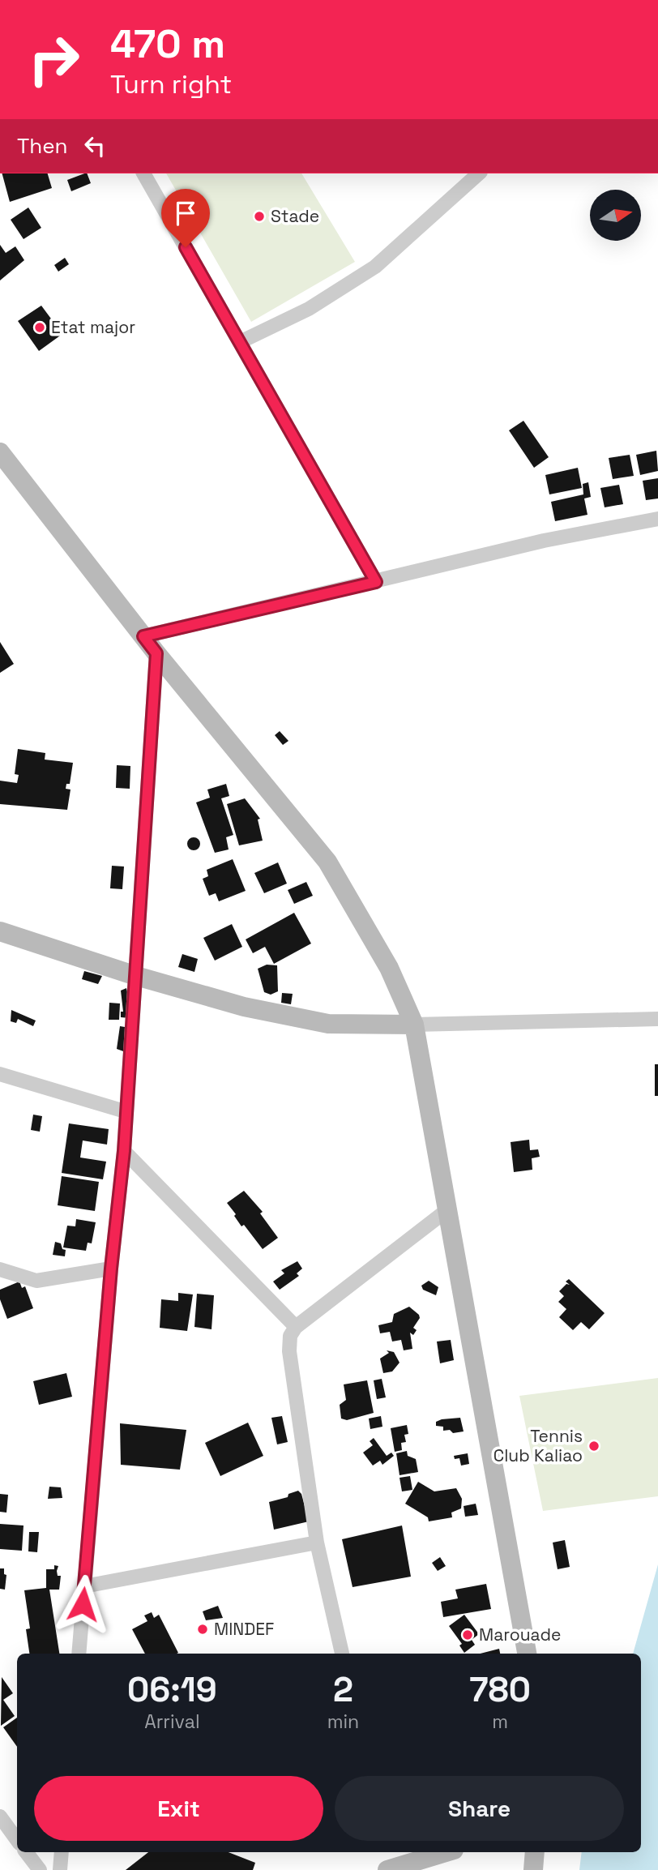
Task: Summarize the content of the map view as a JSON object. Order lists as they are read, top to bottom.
{
  "places": [
    "Stade",
    "Etat major",
    "Tennis Club Kaliao",
    "MINDEF",
    "Marouade"
  ],
  "north": "right",
  "page": {
    "turn": ["470 m", "Turn right"],
    "then": "Then",
    "eta": [
      "06:19",
      "Arrival",
      "2",
      "min",
      "780",
      "m"
    ],
    "buttons": ["Exit", "Share"]
  }
}
